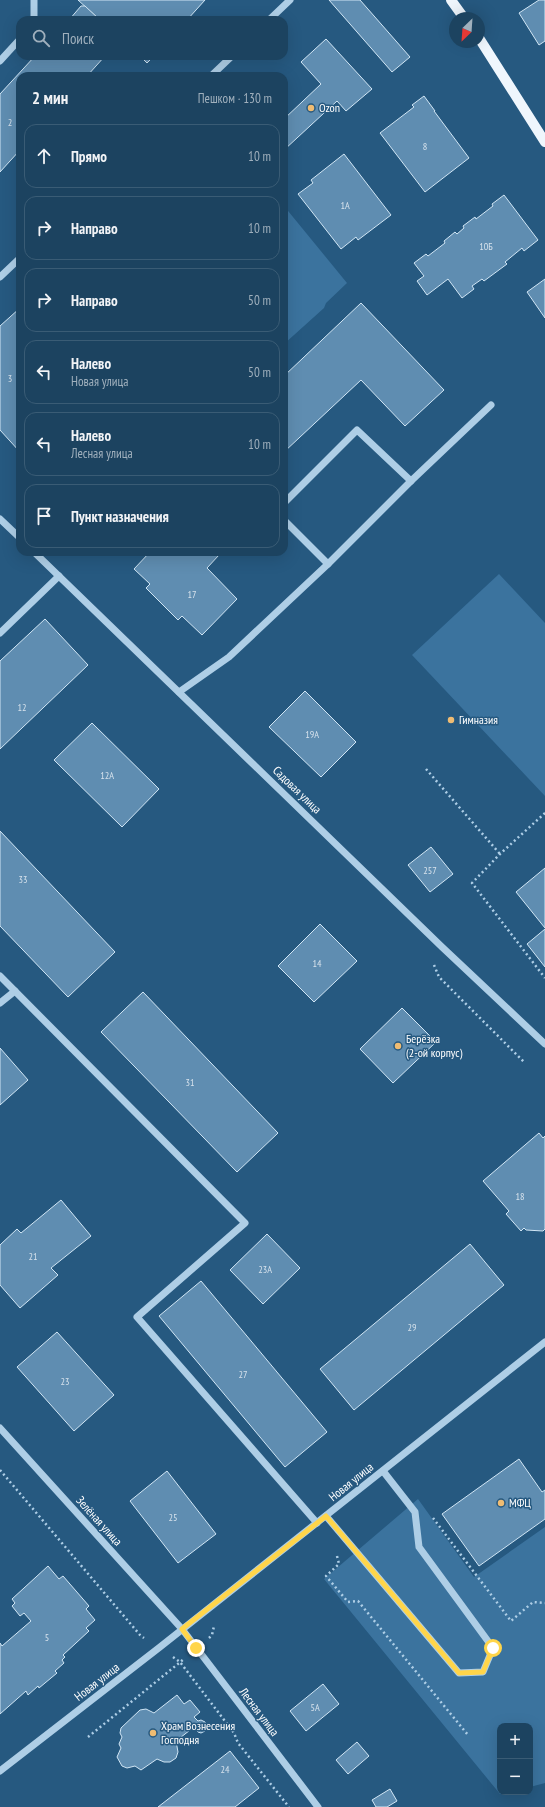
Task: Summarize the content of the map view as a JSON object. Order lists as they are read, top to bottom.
{
  "streets": {
    "street": [
      "Садовая улица",
      "Новая улица",
      "Зелёная улица",
      "Лесная улица"
    ]
  },
  "crossings": [
    ["Новая улица", "Зелёная улица"],
    ["Новая улица", "Лесная улица"],
    ["Зелёная улица", "Лесная улица"]
  ],
  "places": [
    "Ozon",
    "Гимназия",
    "Берёзка (2-ой корпус)",
    "МФЦ",
    "Храм Вознесения Господня"
  ],
  "house_numbers": [
    "2",
    "8",
    "1А",
    "10Б",
    "3",
    "17",
    "12",
    "19А",
    "12А",
    "257",
    "33",
    "14",
    "31",
    "18",
    "21",
    "23А",
    "29",
    "27",
    "23",
    "25",
    "5",
    "5А",
    "24"
  ],
  "north": "bottom left",
  "page": {
    "search": "Поиск",
    "heading": ["2 мин", "Пешком · 130 m"],
    "list": [
      ["Прямо", "10 m"],
      ["Направо", "10 m"],
      ["Направо", "50 m"],
      ["Налево", "Новая улица", "50 m"],
      ["Налево", "Лесная улица", "10 m"],
      "Пункт назначения"
    ],
    "map_buttons": ["+", "−"]
  }
}
